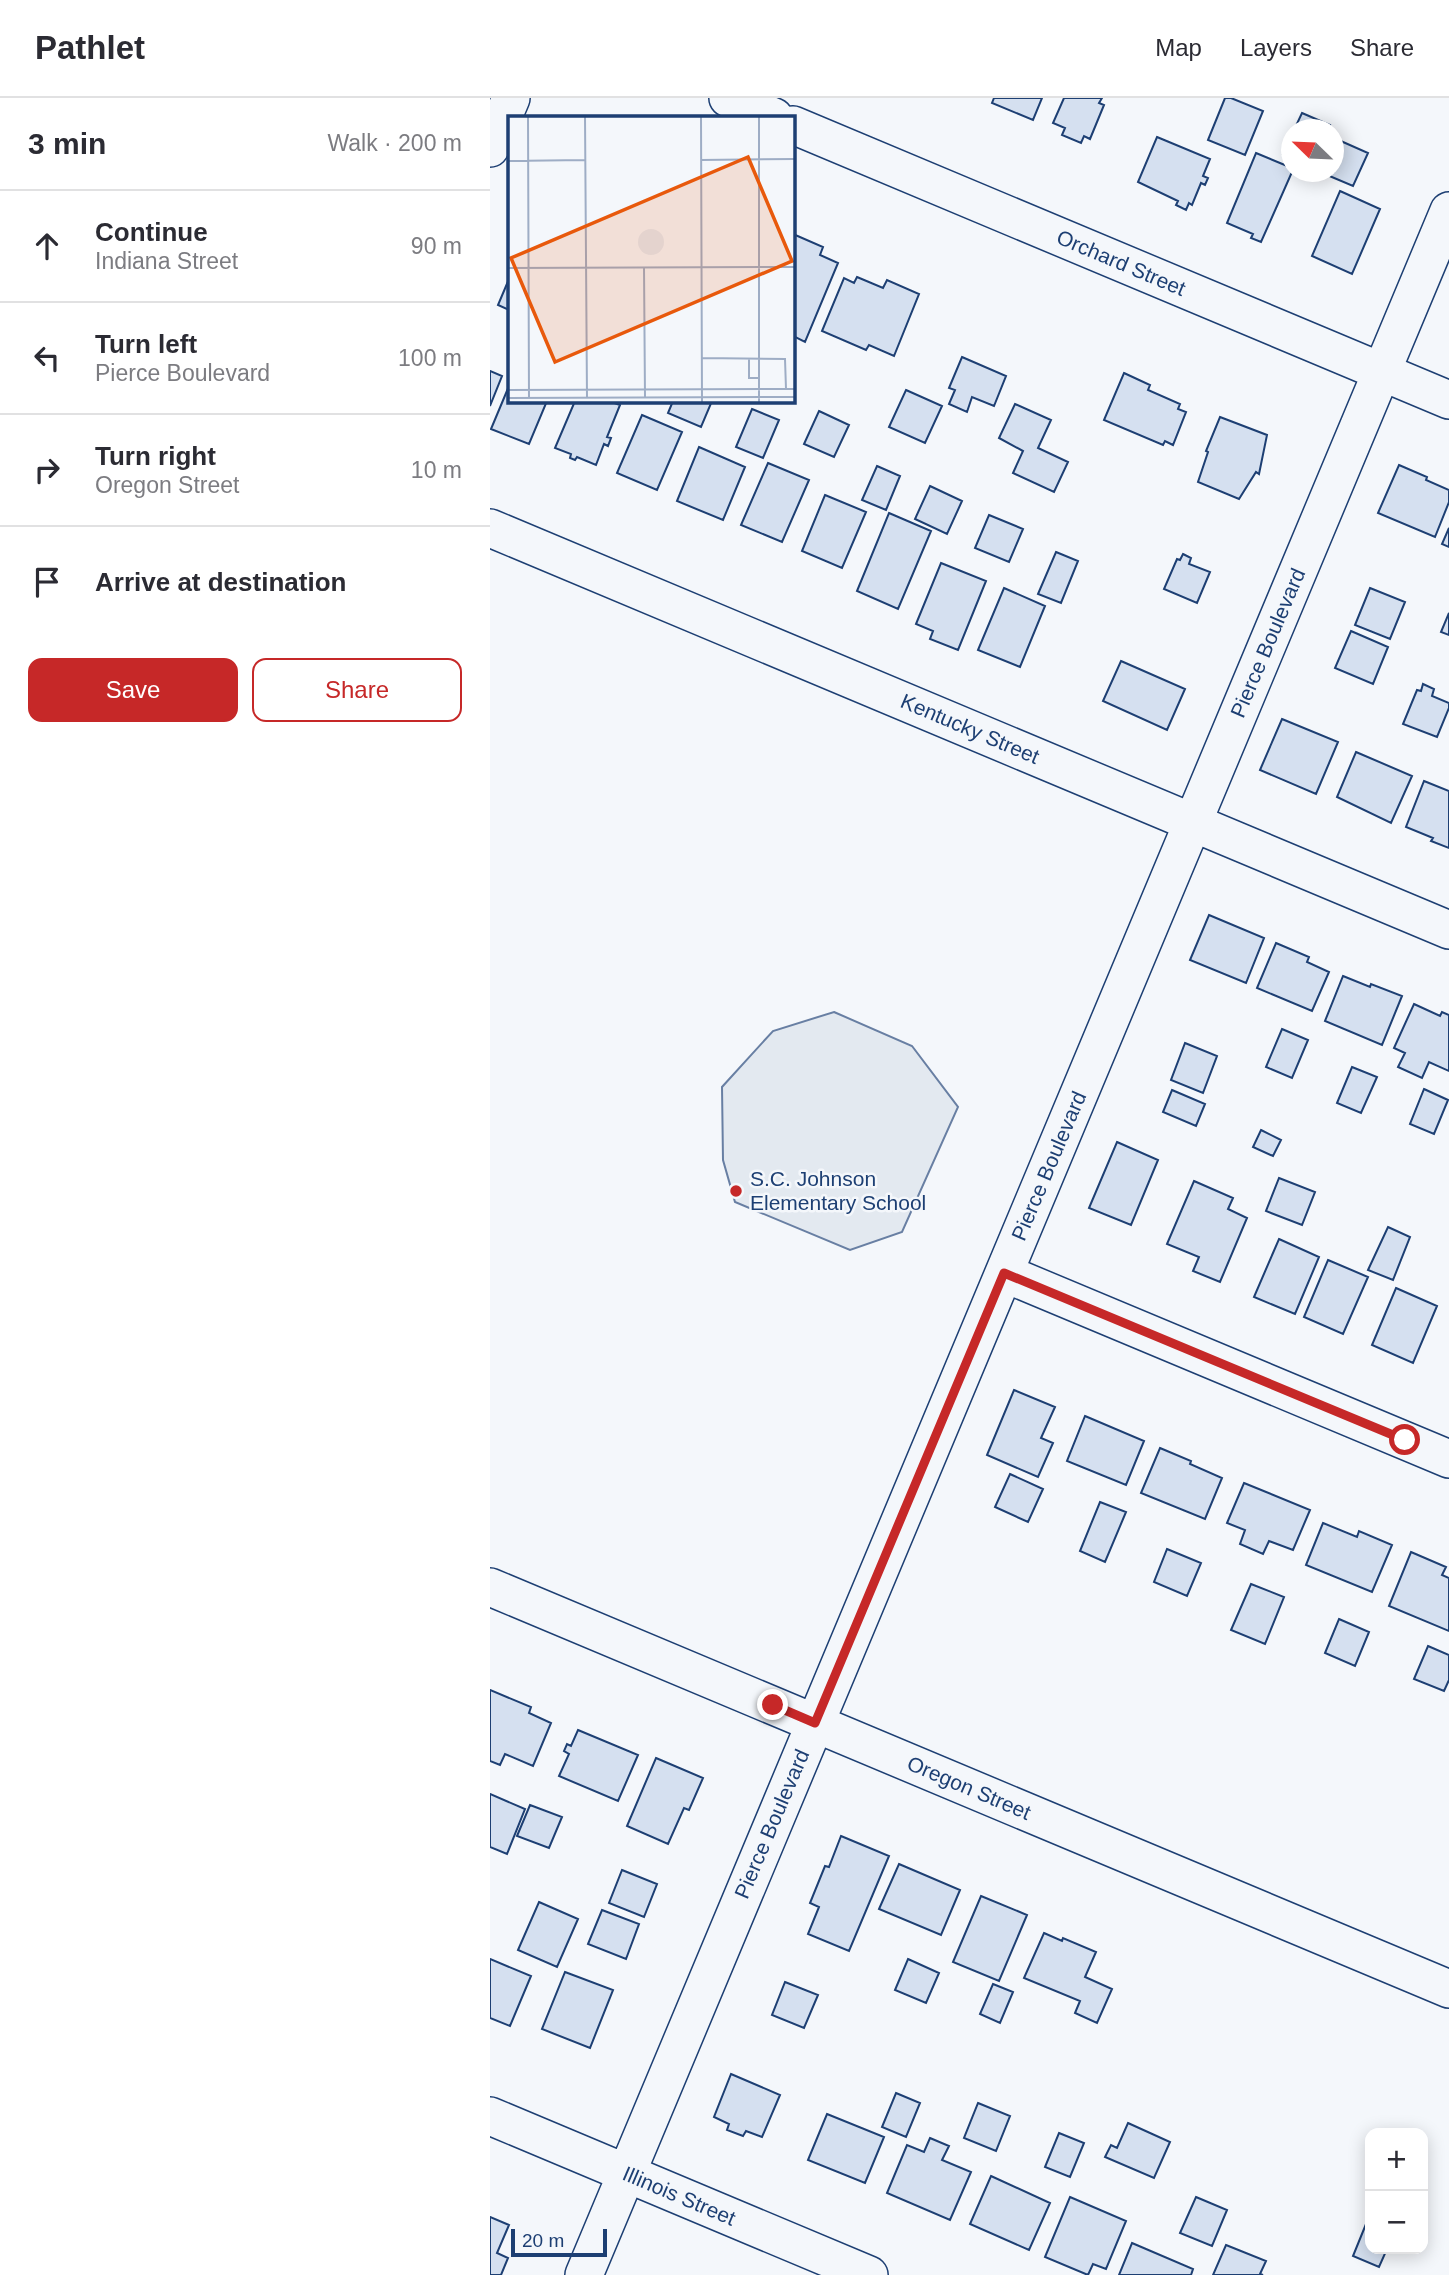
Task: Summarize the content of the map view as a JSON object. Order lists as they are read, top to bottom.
{
  "streets": {
    "street": [
      "Orchard Street",
      "Pierce Boulevard",
      "Kentucky Street",
      "Oregon Street",
      "Illinois Street"
    ]
  },
  "crossings": [
    ["Orchard Street", "Pierce Boulevard"],
    ["Pierce Boulevard", "Kentucky Street"],
    ["Pierce Boulevard", "Oregon Street"],
    ["Pierce Boulevard", "Illinois Street"]
  ],
  "places": ["S.C. Johnson Elementary School"],
  "scale_bar": "20 m",
  "north": "top left",
  "page": {
    "header": "Pathlet",
    "nav": ["Map", "Layers", "Share"],
    "heading": ["3 min", "Walk · 200 m"],
    "list": [
      ["Continue", "Indiana Street", "90 m"],
      ["Turn left", "Pierce Boulevard", "100 m"],
      ["Turn right", "Oregon Street", "10 m"],
      "Arrive at destination"
    ],
    "buttons": ["Save", "Share"],
    "map_buttons": ["+", "−"],
    "scale": "20 m"
  }
}
